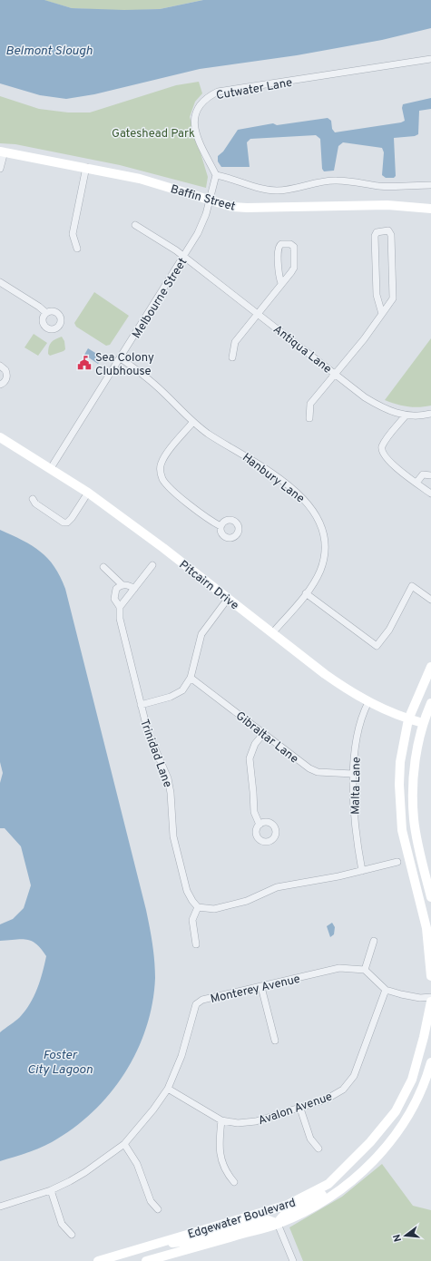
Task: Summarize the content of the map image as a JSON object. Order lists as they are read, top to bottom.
{
  "streets": {
    "street": [
      "Cutwater Lane",
      "Baffin Street",
      "Melbourne Street",
      "Antiqua Lane",
      "Hanbury Lane",
      "Pitcairn Drive",
      "Gibraltar Lane",
      "Trinidad Lane",
      "Malta Lane",
      "Monterey Avenue",
      "Avalon Avenue",
      "Edgewater Boulevard"
    ]
  },
  "crossings": [
    ["Cutwater Lane", "Melbourne Street"],
    ["Baffin Street", "Melbourne Street"],
    ["Melbourne Street", "Antiqua Lane"],
    ["Melbourne Street", "Hanbury Lane"],
    ["Melbourne Street", "Pitcairn Drive"],
    ["Hanbury Lane", "Pitcairn Drive"],
    ["Pitcairn Drive", "Malta Lane"],
    ["Gibraltar Lane", "Malta Lane"],
    ["Monterey Avenue", "Avalon Avenue"]
  ],
  "water": ["Belmont Slough", "Foster City Lagoon"],
  "parks": ["Gateshead Park"],
  "places": {
    "public building": ["Sea Colony Clubhouse"]
  },
  "north": "left"
}
